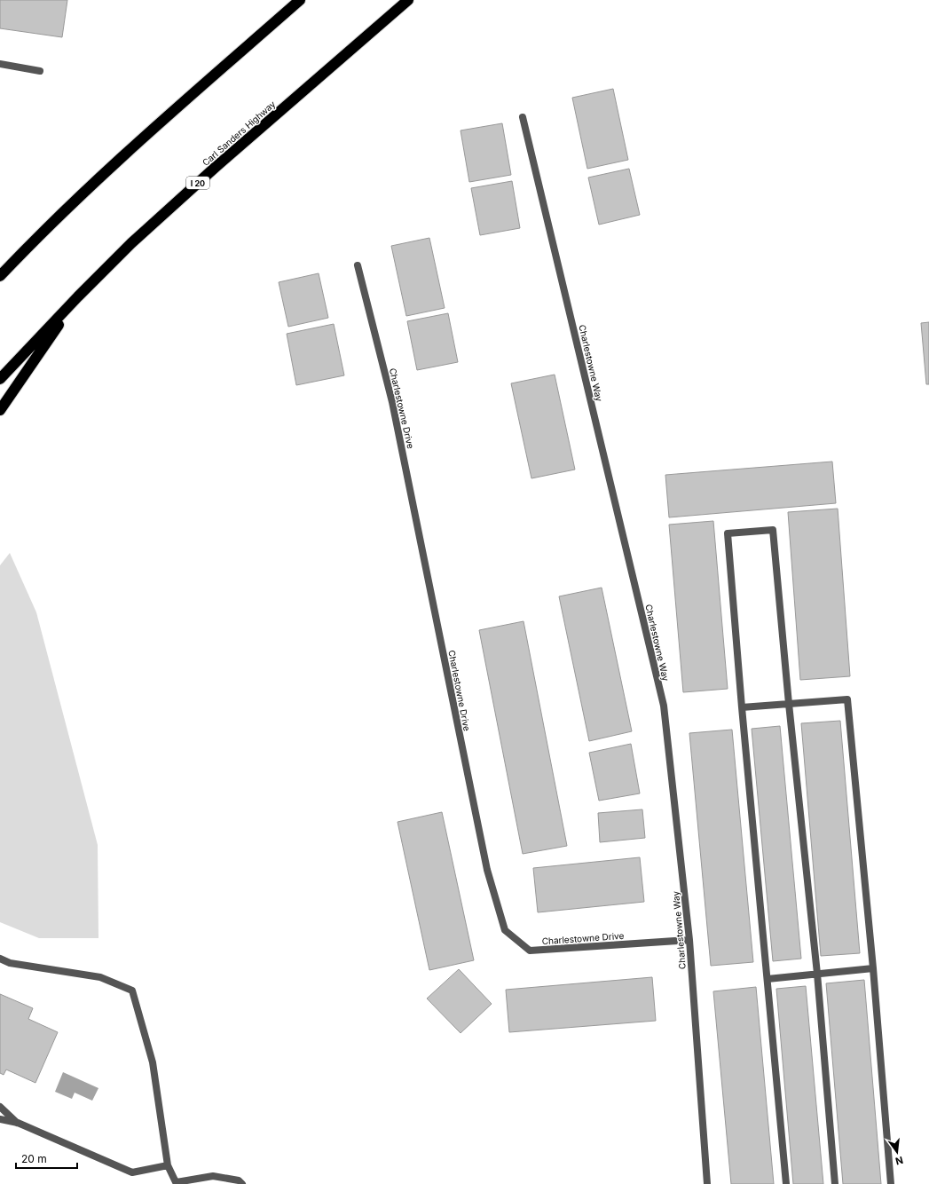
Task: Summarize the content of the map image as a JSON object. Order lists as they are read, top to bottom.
{
  "streets": {
    "highway": ["Carl Sanders Highway", "I 20"],
    "street": ["Charlestowne Way", "Charlestowne Drive"]
  },
  "crossings": [
    ["Charlestowne Way", "Charlestowne Drive"]
  ],
  "scale_bar": "20 m",
  "north": "bottom"
}
